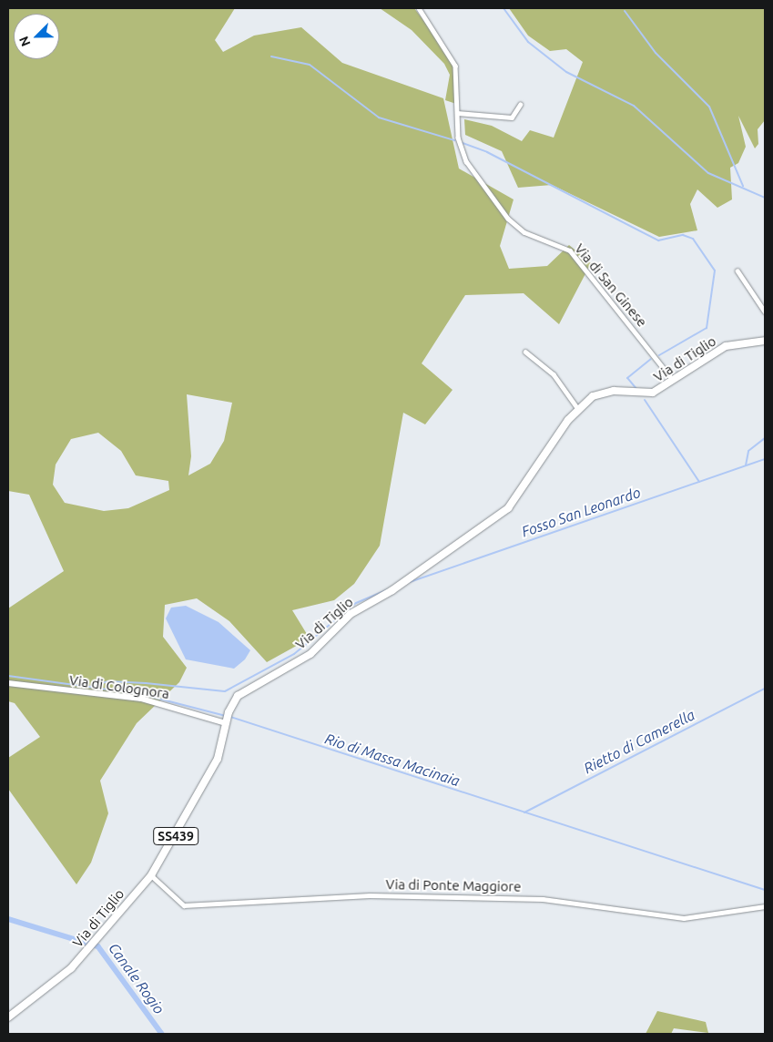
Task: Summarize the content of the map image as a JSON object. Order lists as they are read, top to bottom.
{
  "streets": {
    "main road": ["Via di Tiglio", "SS439"],
    "street": ["Via di San Ginese", "Via di Colognora", "Via di Ponte Maggiore"]
  },
  "crossings": [
    ["Via di San Ginese", "Via di Tiglio"],
    ["Via di Tiglio", "Via di Colognora"],
    ["Via di Tiglio", "Via di Ponte Maggiore"]
  ],
  "water": [
    "Fosso San Leonardo",
    "Rietto di Camerella",
    "Rio di Massa Macinaia",
    "Canale Rogio"
  ],
  "north": "bottom left"
}
